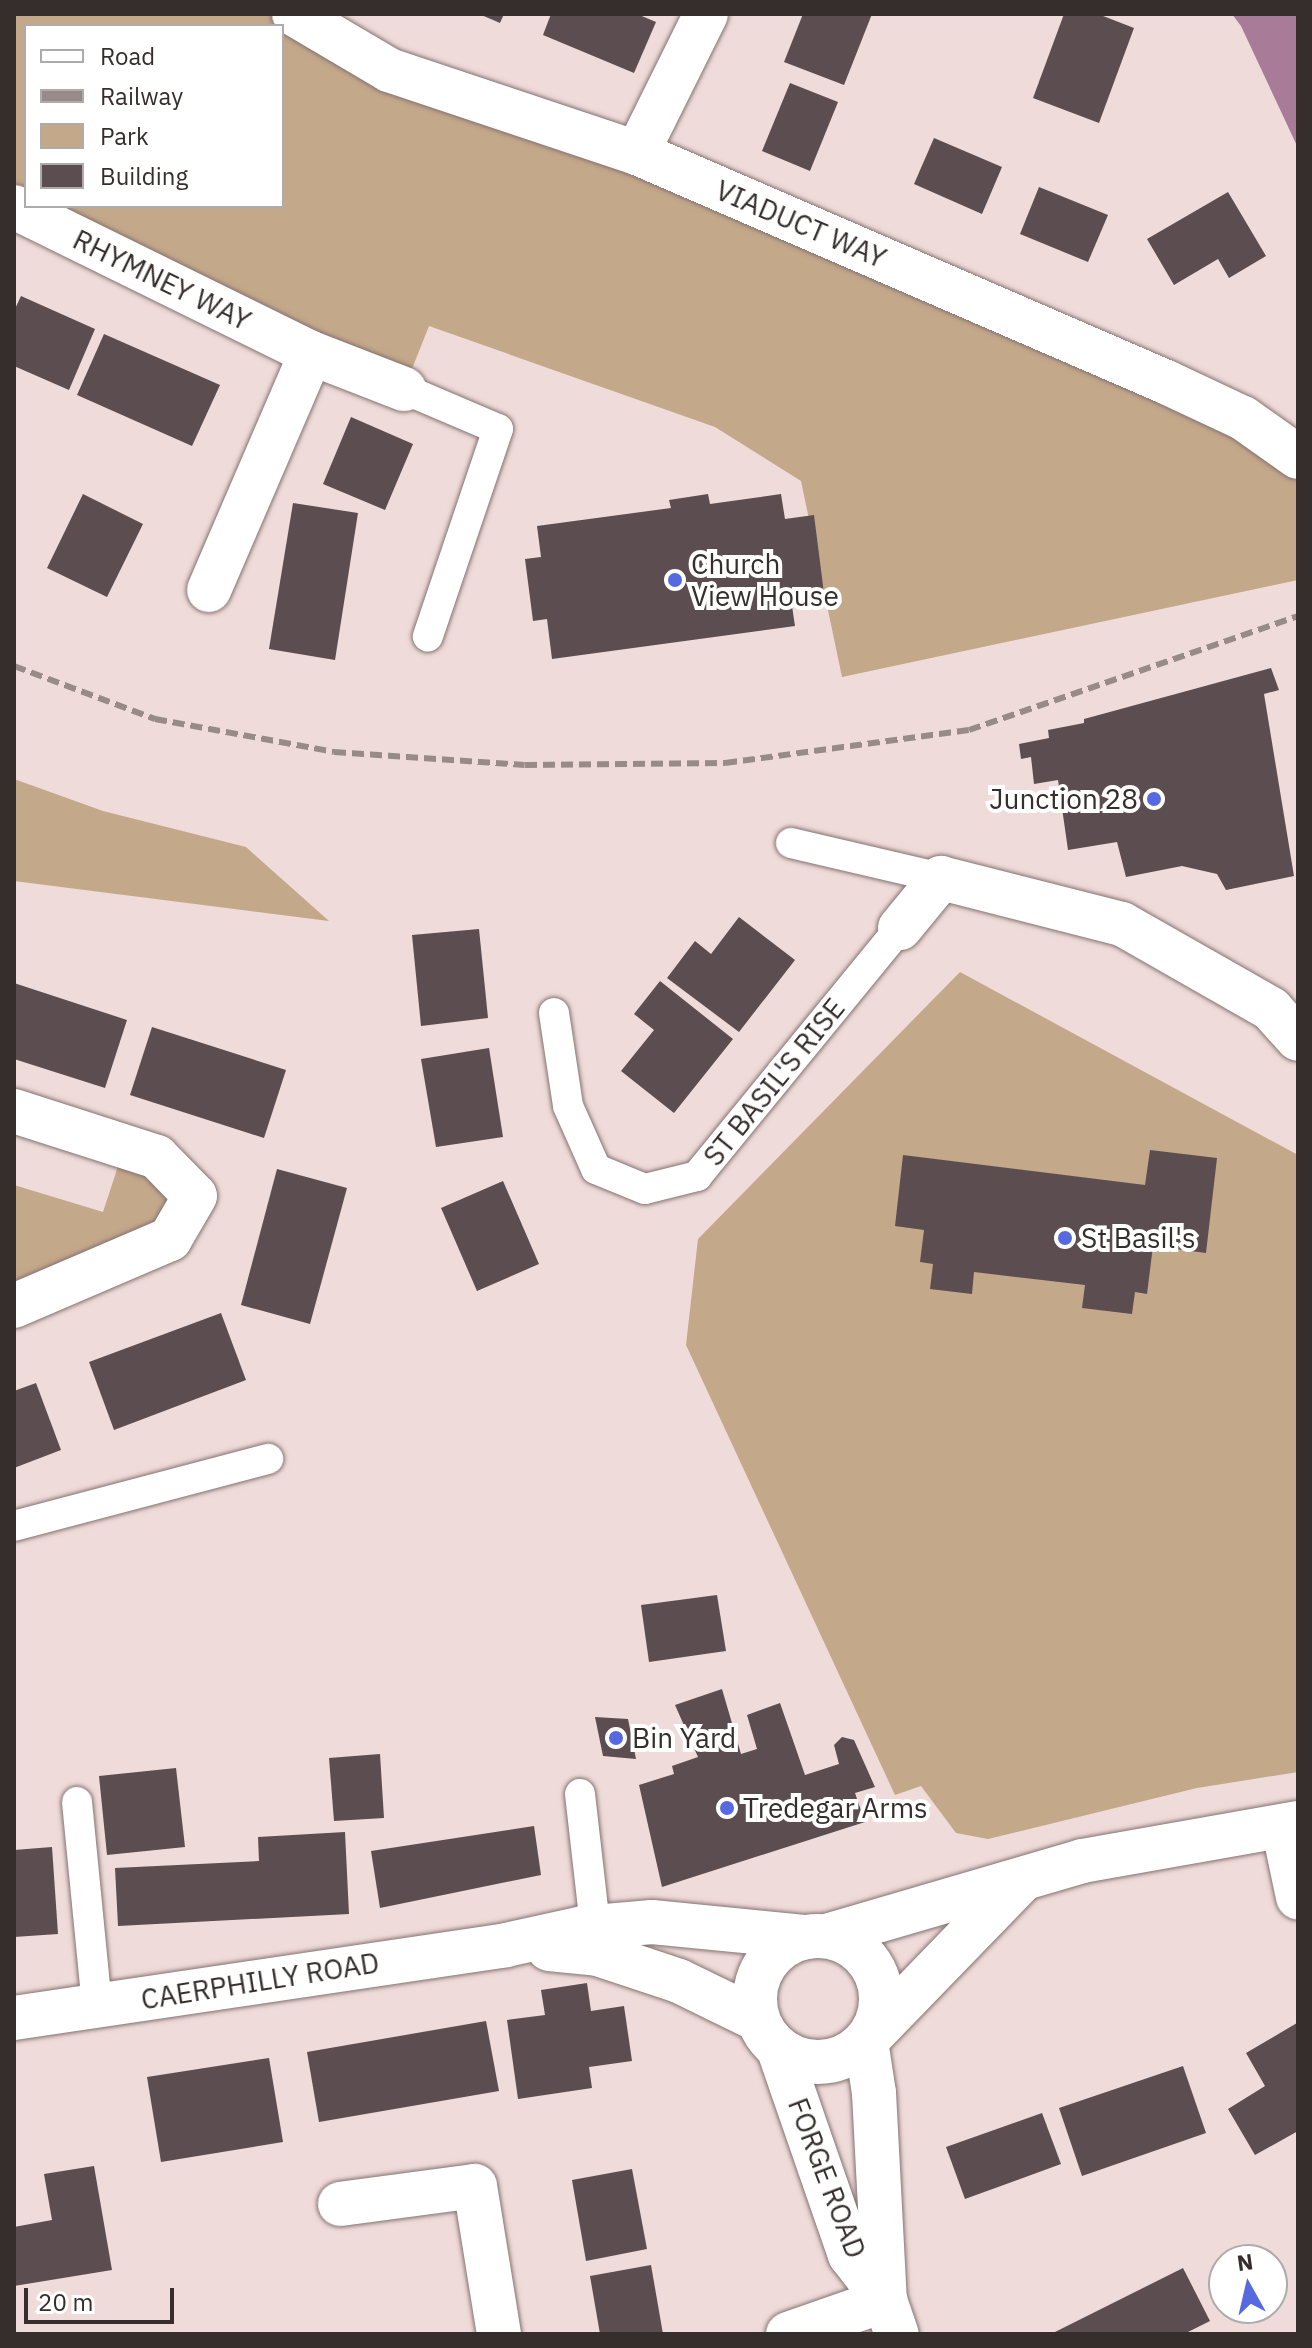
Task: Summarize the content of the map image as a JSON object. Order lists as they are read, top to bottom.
{
  "streets": {
    "street": [
      "VIADUCT WAY",
      "RHYMNEY WAY",
      "CAERPHILLY ROAD",
      "FORGE ROAD"
    ],
    "lane": ["ST BASIL'S RISE"]
  },
  "crossings": [
    ["CAERPHILLY ROAD", "FORGE ROAD"]
  ],
  "places": [
    "Church View House",
    "Junction 28",
    "St Basil's",
    "Bin Yard",
    "Tredegar Arms"
  ],
  "legend": [
    "Road",
    "Railway",
    "Park",
    "Building"
  ],
  "scale_bar": "20 m",
  "north": "top"
}
